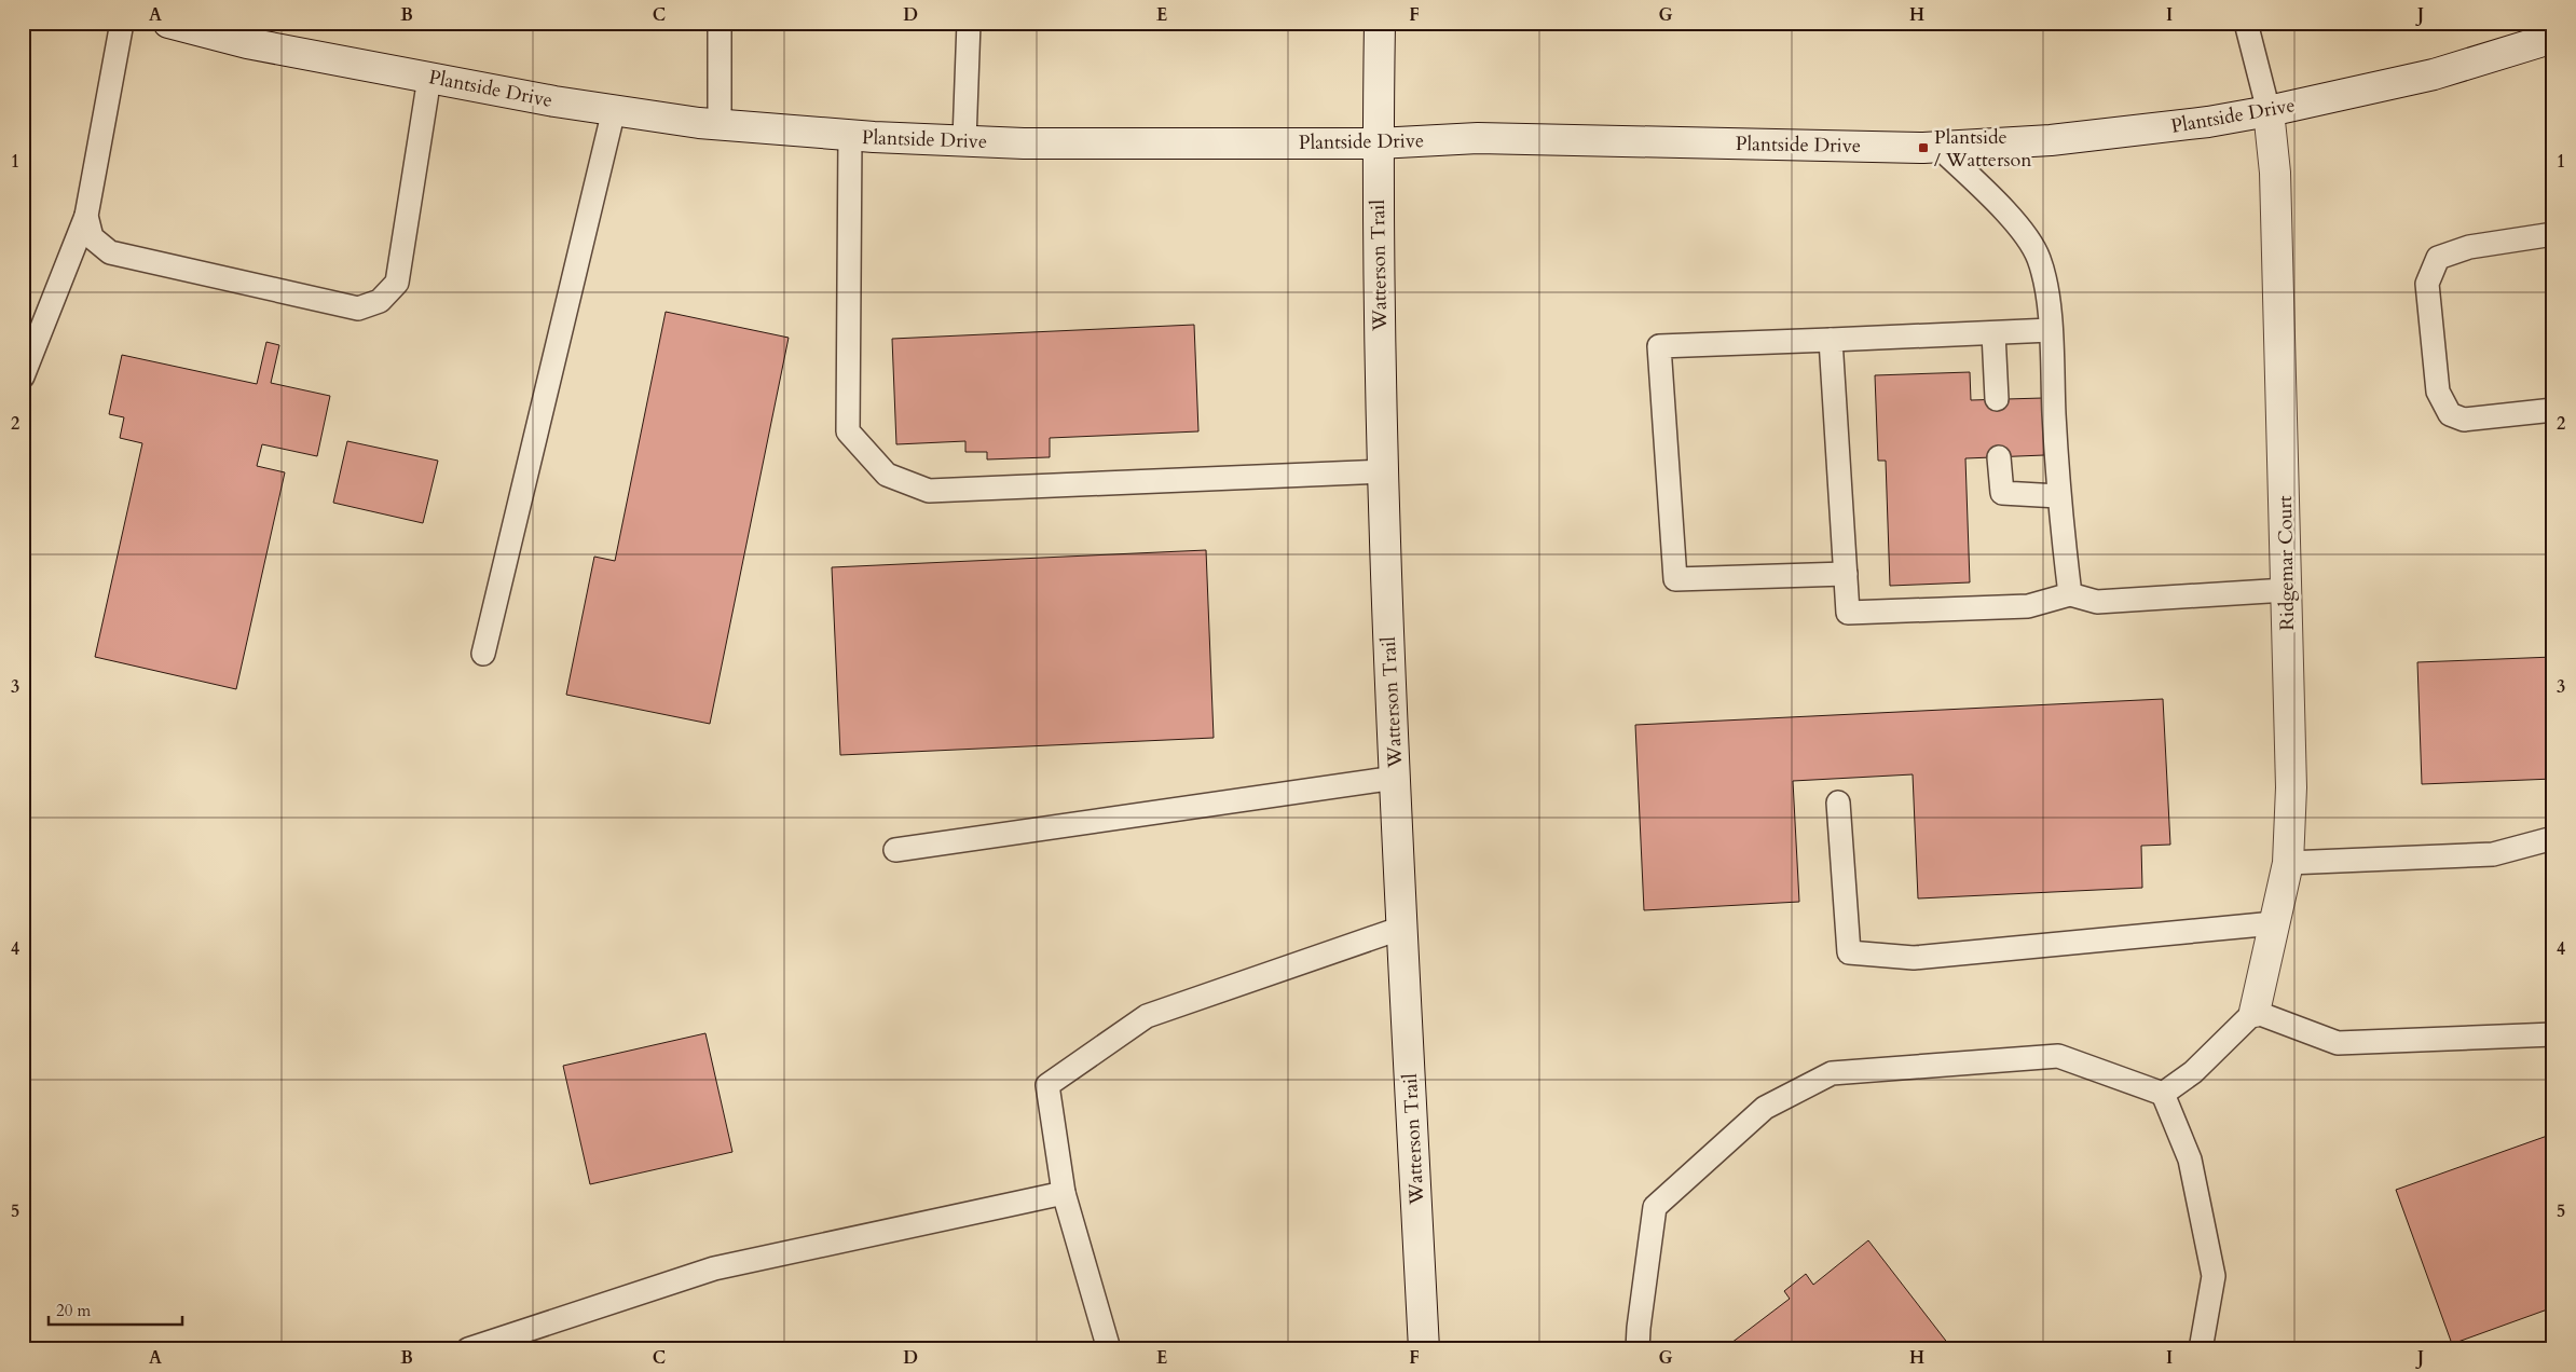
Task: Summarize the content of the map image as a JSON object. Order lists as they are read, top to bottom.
{
  "streets": {
    "street": ["Plantside Drive", "Watterson Trail", "Ridgemar Court"]
  },
  "crossings": [
    ["Plantside Drive", "Watterson Trail"],
    ["Plantside Drive", "Ridgemar Court"]
  ],
  "places": {
    "transit": ["Plantside / Watterson"]
  },
  "scale_bar": "20 m",
  "grid": {
    "columns": [
      "A",
      "B",
      "C",
      "D",
      "E",
      "F",
      "G",
      "H",
      "I",
      "J"
    ],
    "rows": [
      "1",
      "2",
      "3",
      "4",
      "5"
    ]
  }
}
